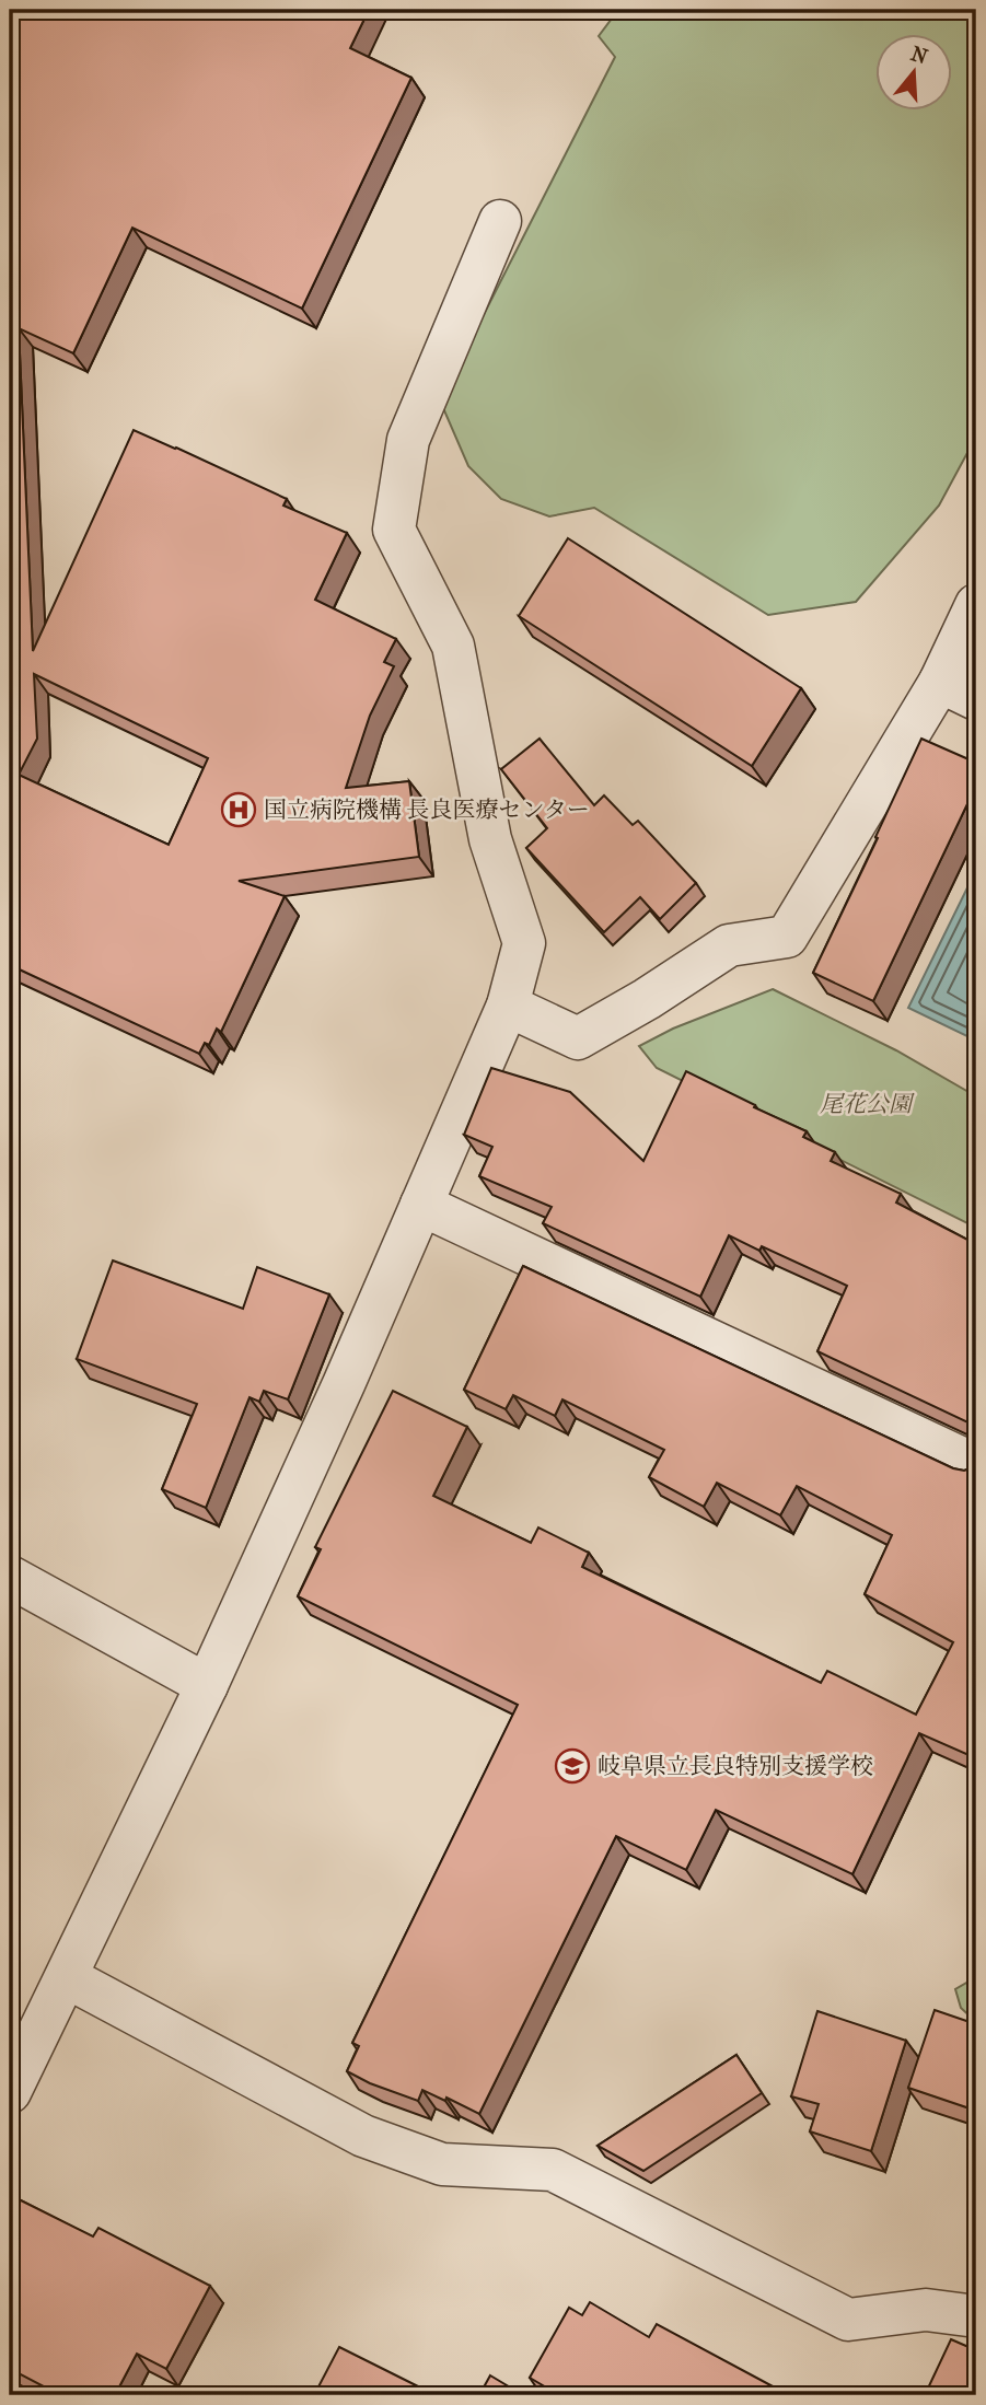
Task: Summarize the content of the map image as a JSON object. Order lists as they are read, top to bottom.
{
  "parks": ["尾花公園"],
  "places": {
    "hospital": ["国立病院機構 長良医療センター"],
    "school or university": ["岐阜県立長良特別支援学校"]
  },
  "north": "top"
}
